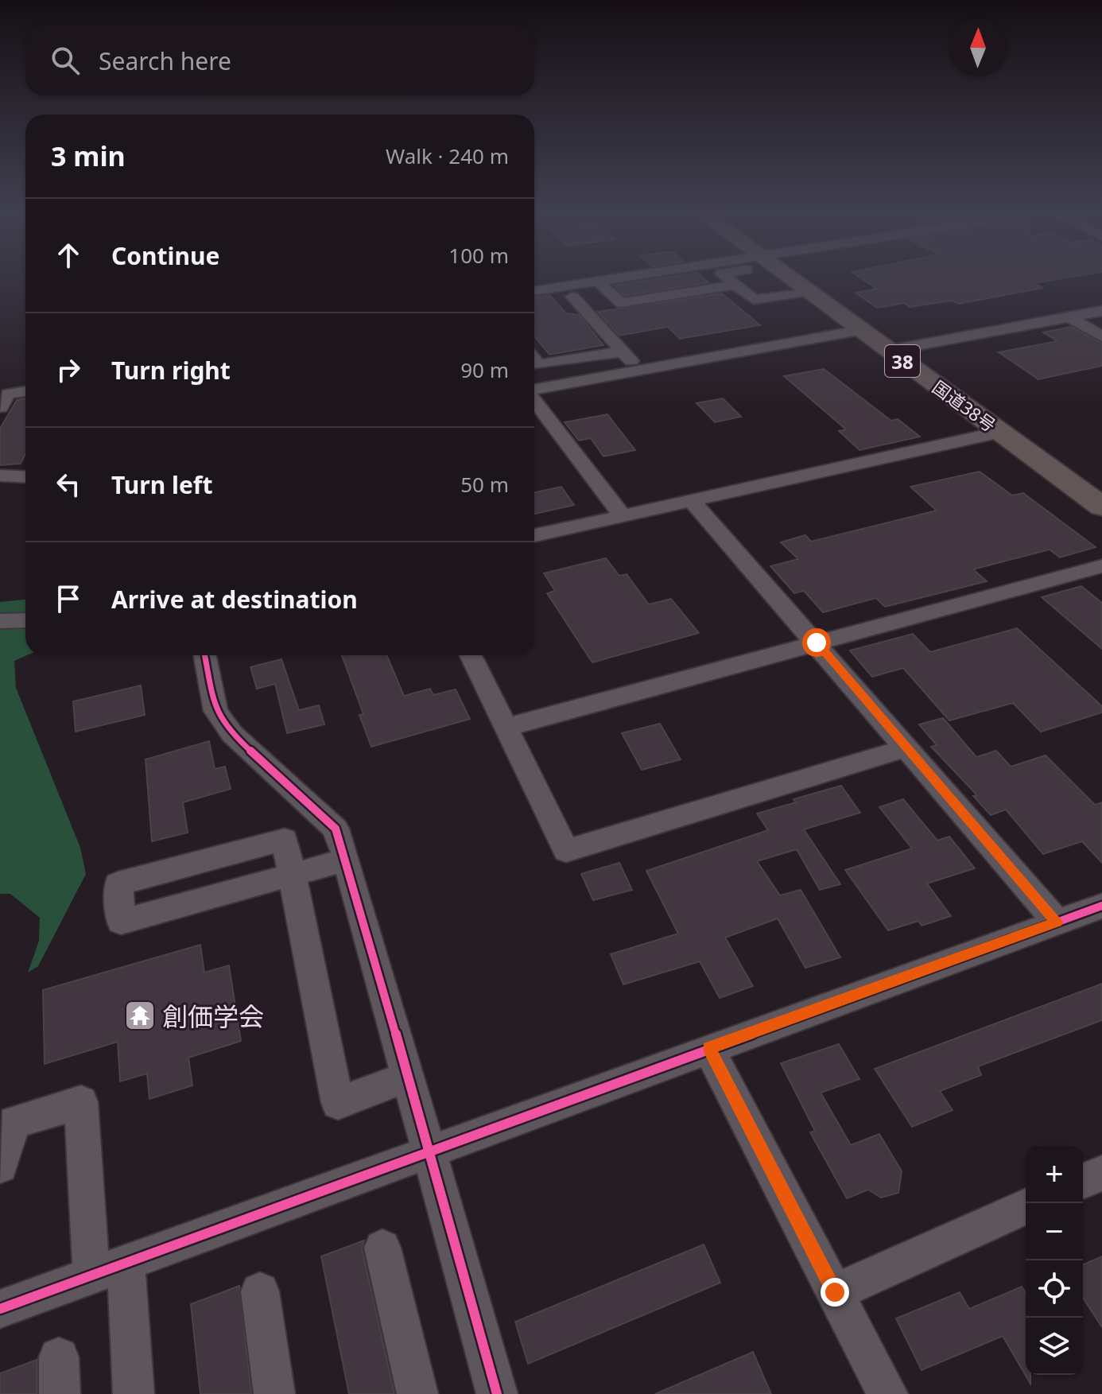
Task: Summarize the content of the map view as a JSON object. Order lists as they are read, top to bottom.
{
  "streets": {
    "highway": ["38", "国道38号"]
  },
  "places": {
    "temple": ["創価学会"]
  },
  "north": "top",
  "page": {
    "search": "Search here",
    "heading": ["3 min", "Walk · 240 m"],
    "list": [
      ["Continue", "100 m"],
      ["Turn right", "90 m"],
      ["Turn left", "50 m"],
      "Arrive at destination"
    ],
    "map_buttons": ["+", "−"]
  }
}
